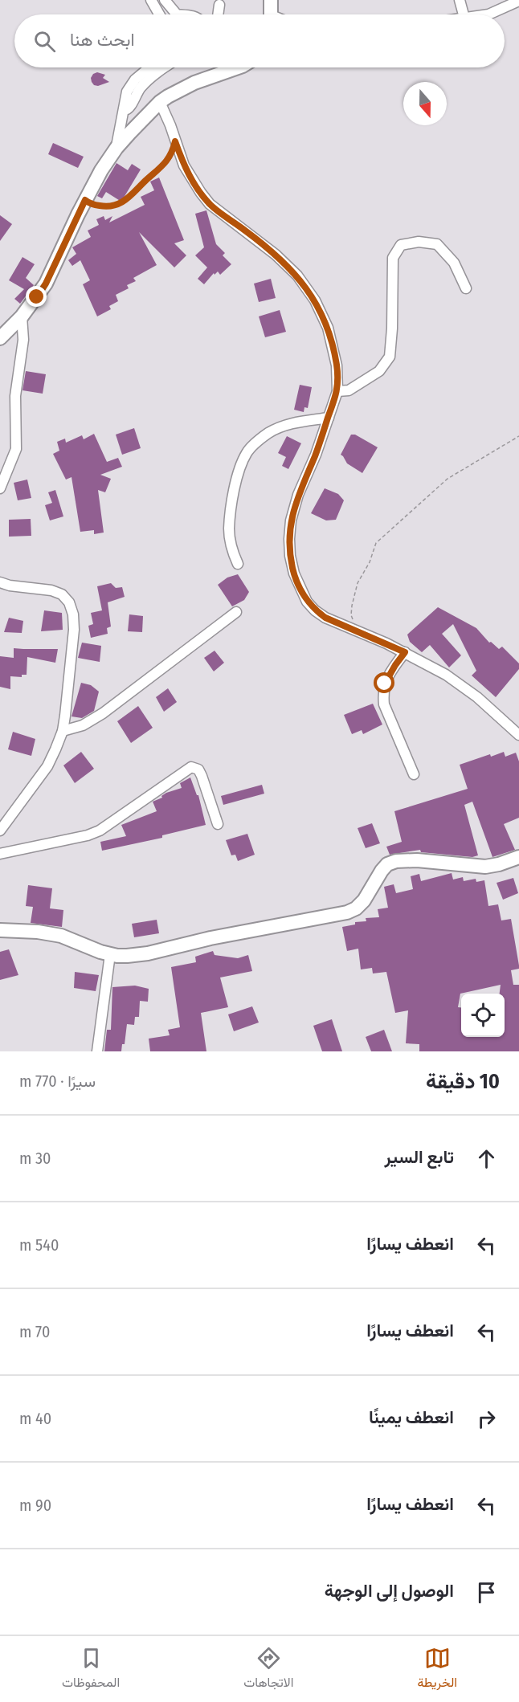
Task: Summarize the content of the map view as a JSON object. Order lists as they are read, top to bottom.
{
  "north": "bottom",
  "page": {
    "search": "ابحث هنا",
    "heading": ["10 دقيقة", "سيرًا · 770 m"],
    "list": [
      ["تابع السير", "30 m"],
      ["انعطف يسارًا", "540 m"],
      ["انعطف يسارًا", "70 m"],
      ["انعطف يمينًا", "40 m"],
      ["انعطف يسارًا", "90 m"],
      "الوصول إلى الوجهة"
    ],
    "nav": ["الخريطة", "الاتجاهات", "المحفوظات"]
  }
}
